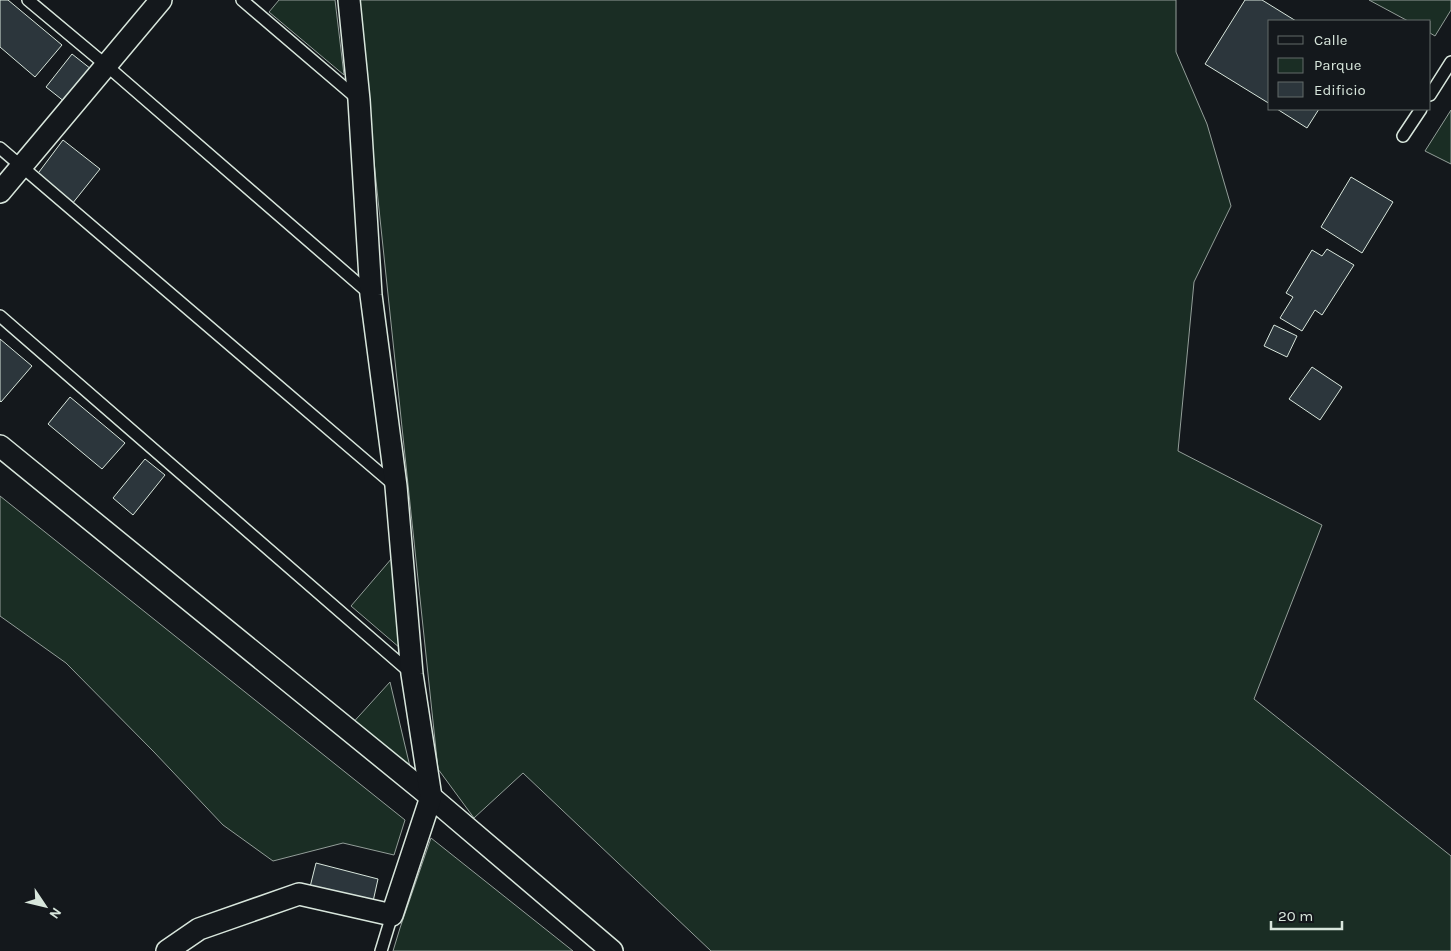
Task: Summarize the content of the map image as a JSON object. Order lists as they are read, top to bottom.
{
  "legend": ["Calle", "Parque", "Edificio"],
  "scale_bar": "20 m",
  "north": "bottom right"
}
